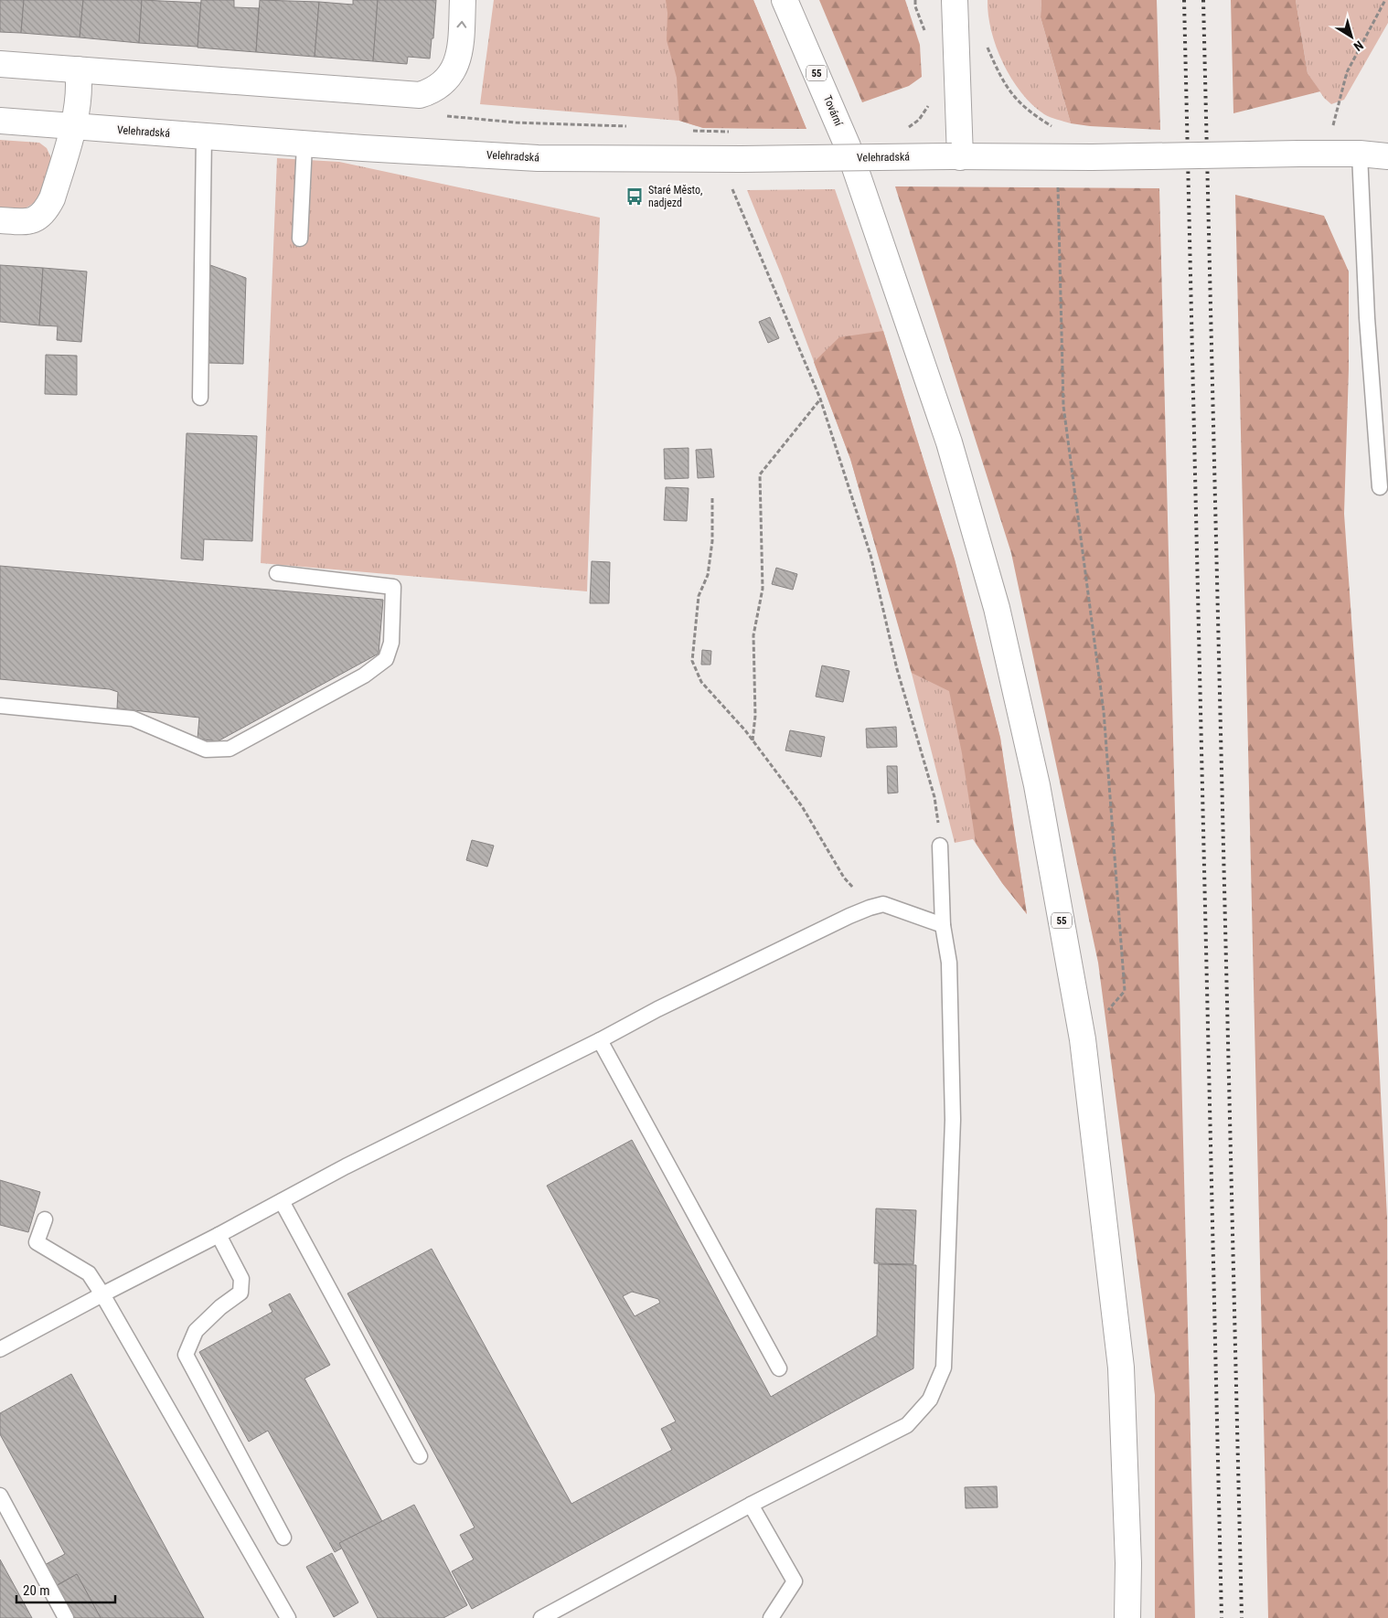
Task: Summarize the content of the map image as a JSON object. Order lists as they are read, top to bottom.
{
  "streets": {
    "street": ["55", "Tovární", "Velehradská"]
  },
  "crossings": [
    ["55", "Tovární"]
  ],
  "places": {
    "bus stop": ["Staré Město, nadjezd"]
  },
  "scale_bar": "20 m",
  "north": "bottom right"
}
